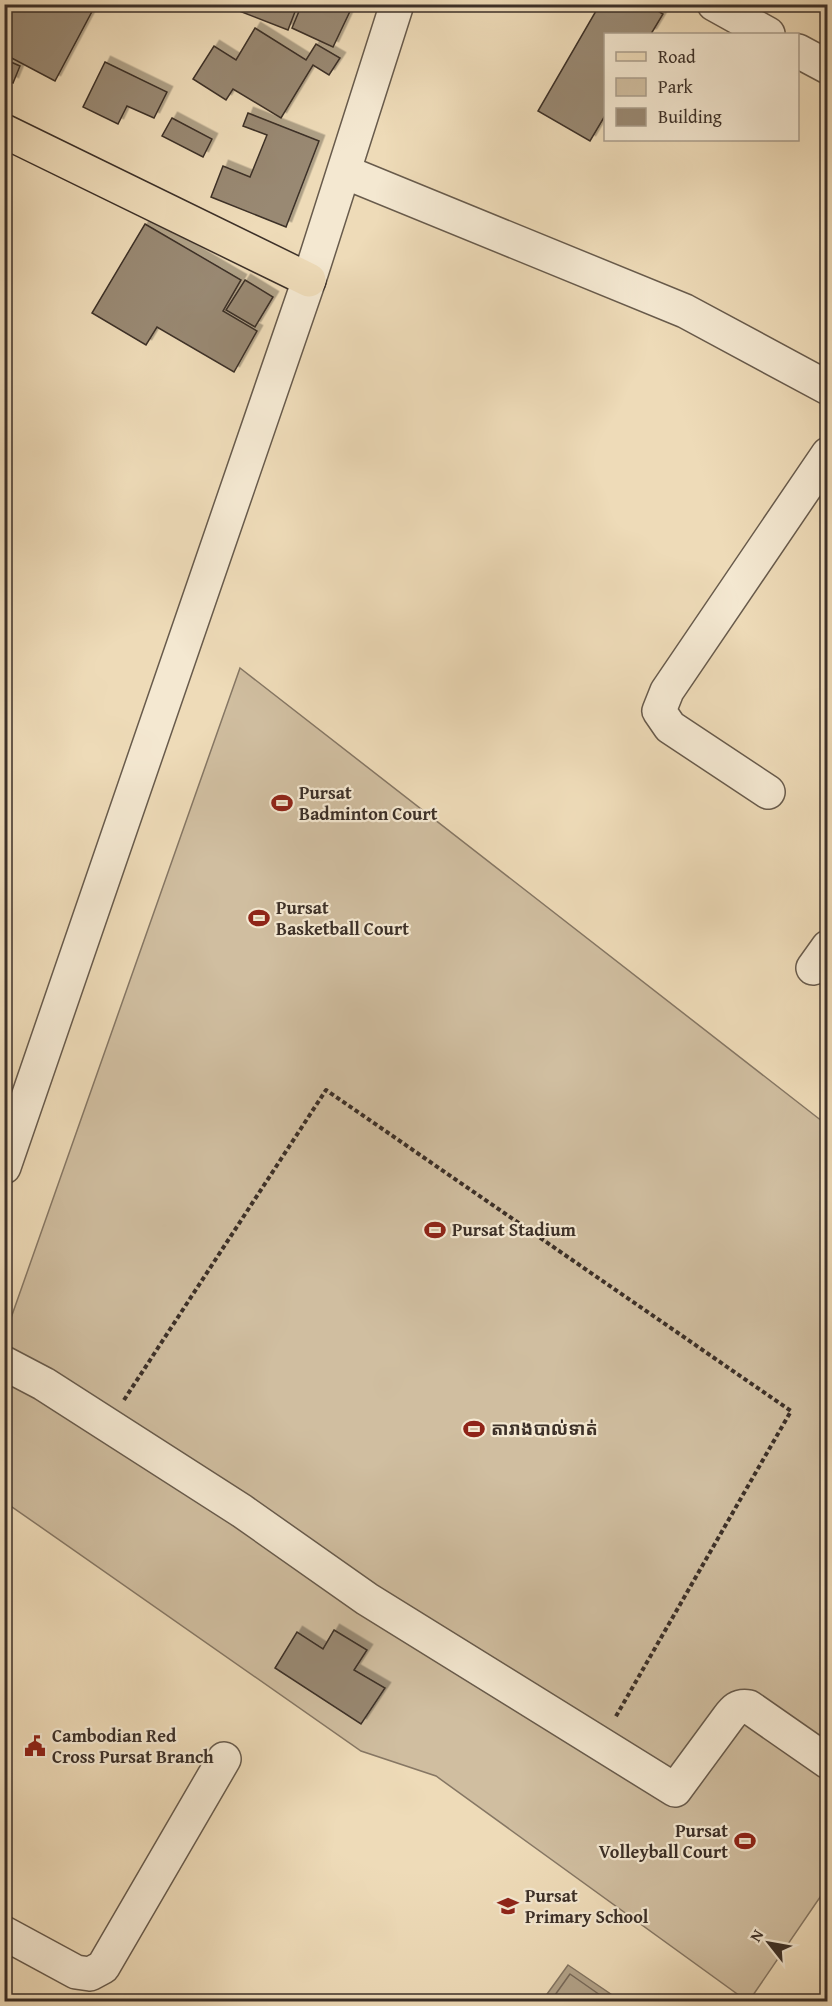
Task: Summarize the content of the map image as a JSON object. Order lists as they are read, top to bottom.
{
  "places": {
    "sports": [
      "Pursat Badminton Court",
      "Pursat Basketball Court",
      "Pursat Stadium",
      "តារាងបាល់ទាត់",
      "Pursat Volleyball Court"
    ],
    "public building": ["Cambodian Red Cross Pursat Branch"],
    "school or university": ["Pursat Primary School"]
  },
  "legend": ["Road", "Park", "Building"],
  "north": "top left"
}
